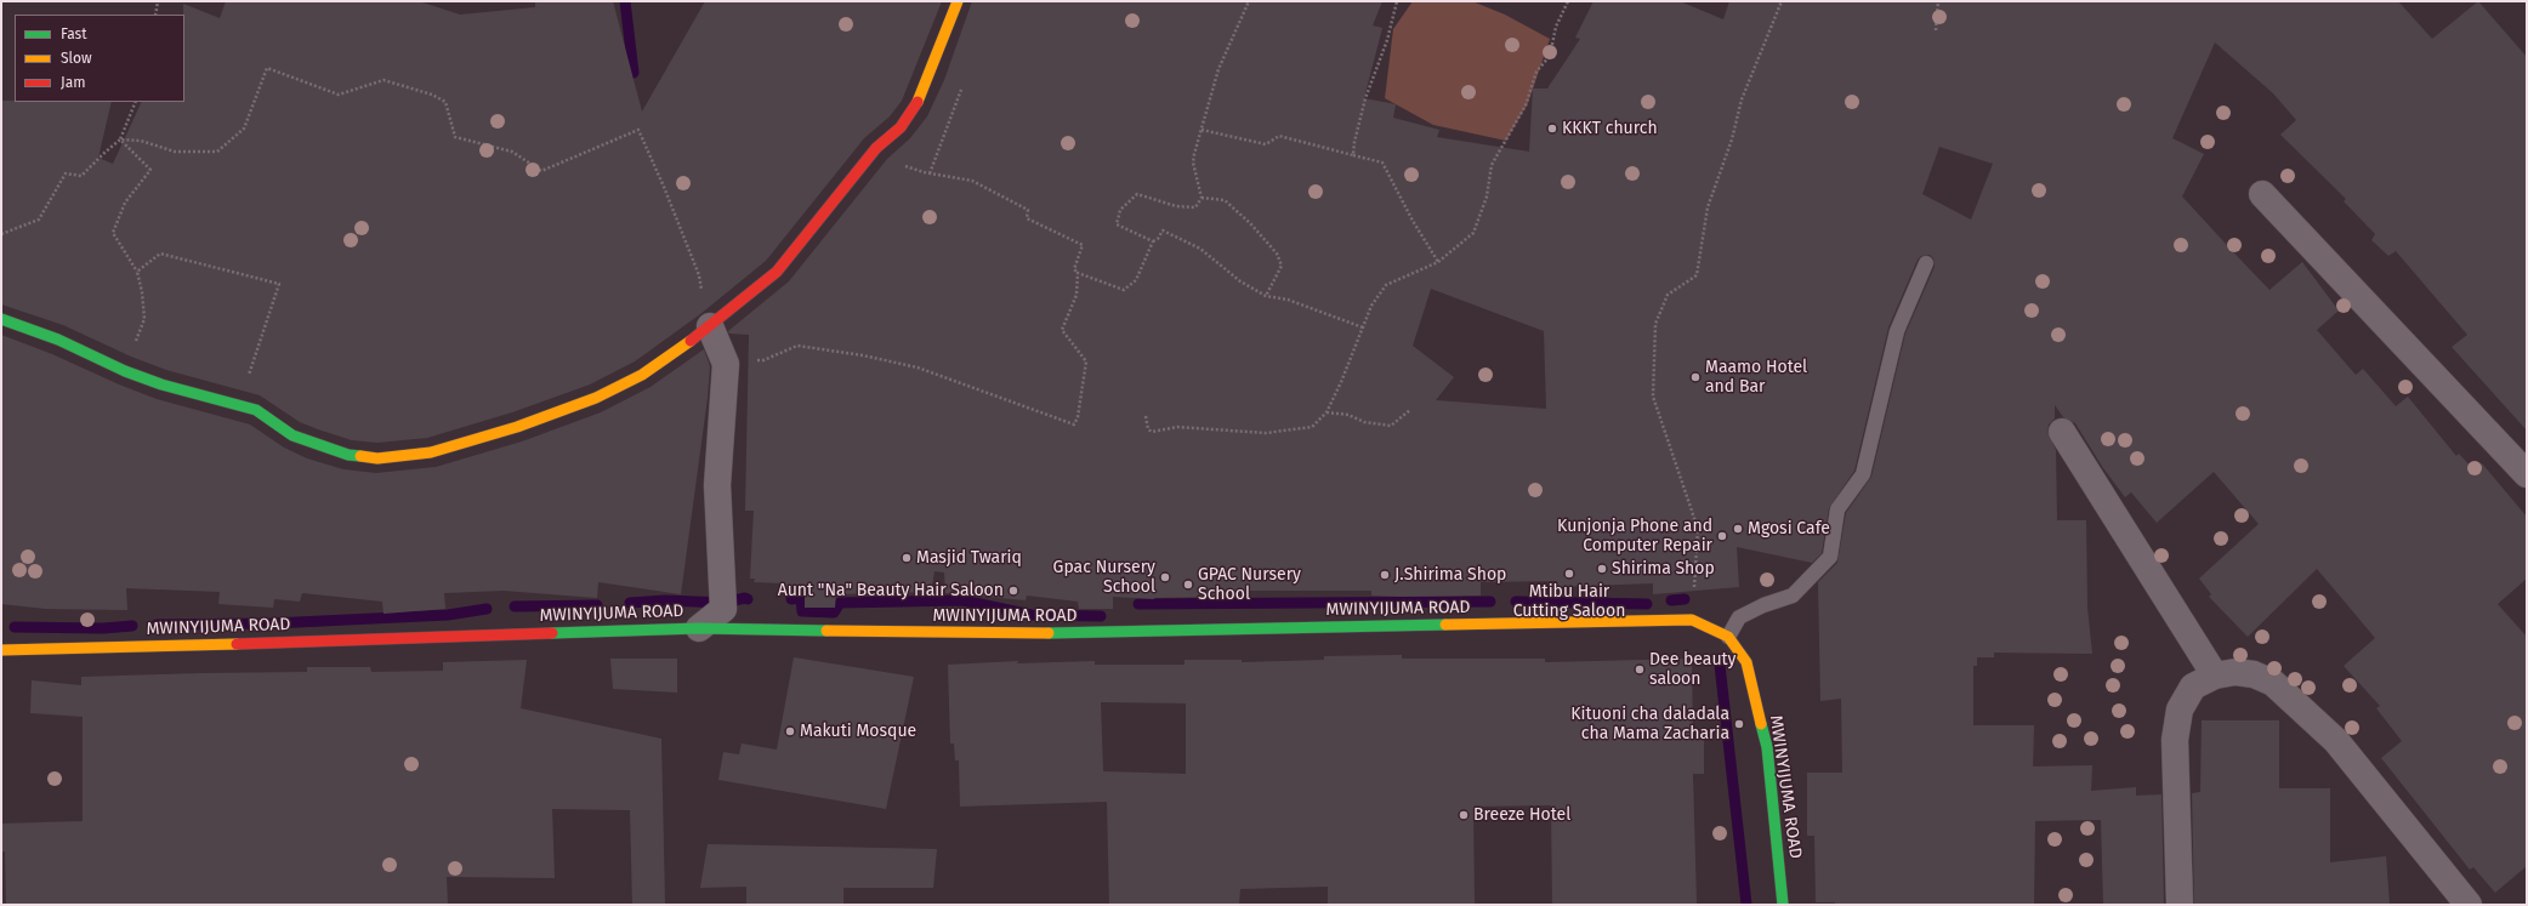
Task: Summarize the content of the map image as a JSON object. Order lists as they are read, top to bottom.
{
  "streets": {
    "street": ["MWINYIJUMA ROAD"]
  },
  "places": [
    "KKKT church",
    "Maamo Hotel and Bar",
    "Mgosi Cafe",
    "Kunjonja Phone and Computer Repair",
    "Masjid Twariq",
    "Shirima Shop",
    "Mtibu Hair Cutting Saloon",
    "J.Shirima Shop",
    "Gpac Nursery School",
    "GPAC Nursery School",
    "Aunt \"Na\" Beauty Hair Saloon",
    "Dee beauty saloon",
    "Kituoni cha daladala cha Mama Zacharia",
    "Makuti Mosque",
    "Breeze Hotel"
  ],
  "legend": ["Fast", "Slow", "Jam"]
}
